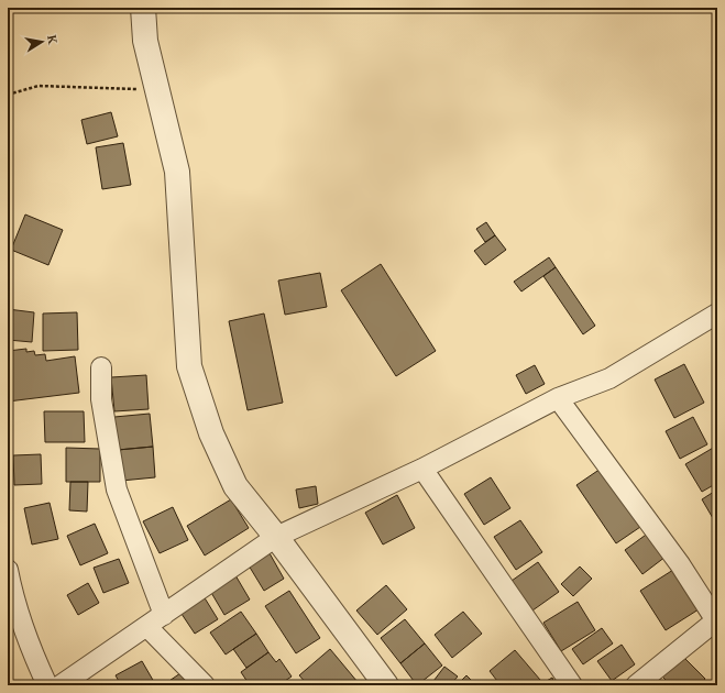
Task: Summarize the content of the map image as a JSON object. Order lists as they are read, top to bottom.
{
  "north": "right"
}
